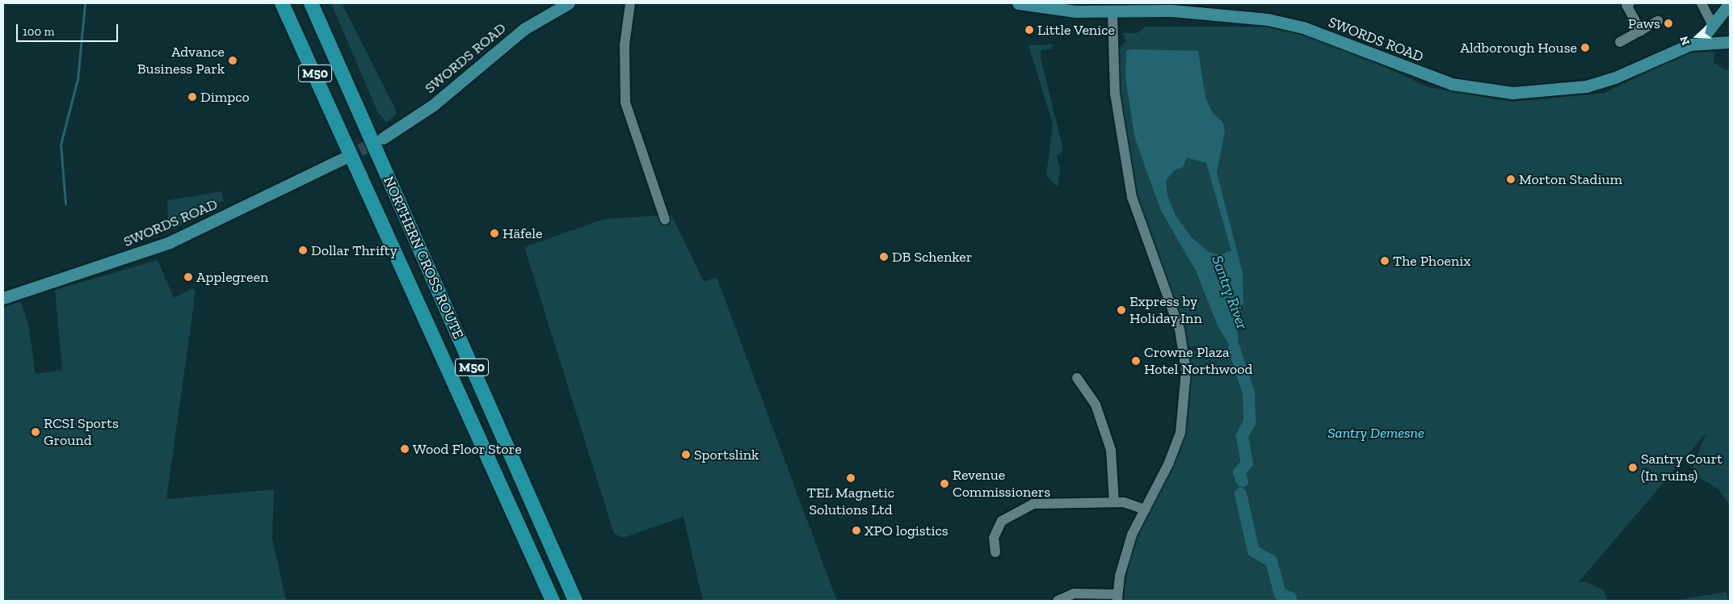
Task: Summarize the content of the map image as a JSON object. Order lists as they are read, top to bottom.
{
  "streets": {
    "highway": ["M50", "NORTHERN CROSS ROUTE"],
    "main road": ["SWORDS ROAD"]
  },
  "crossings": [
    ["M50", "NORTHERN CROSS ROUTE"]
  ],
  "water": ["Santry River"],
  "parks": ["Santry Demesne"],
  "places": [
    "Paws",
    "Little Venice",
    "Aldborough House",
    "Advance Business Park",
    "Dimpco",
    "Morton Stadium",
    "Häfele",
    "Dollar Thrifty",
    "DB Schenker",
    "The Phoenix",
    "Applegreen",
    "Express by Holiday Inn",
    "Crowne Plaza Hotel Northwood",
    "RCSI Sports Ground",
    "Wood Floor Store",
    "Sportslink",
    "Santry Court (In ruins)",
    "TEL Magnetic Solutions Ltd",
    "Revenue Commissioners",
    "XPO logistics"
  ],
  "scale_bar": "100 m",
  "north": "left"
}
